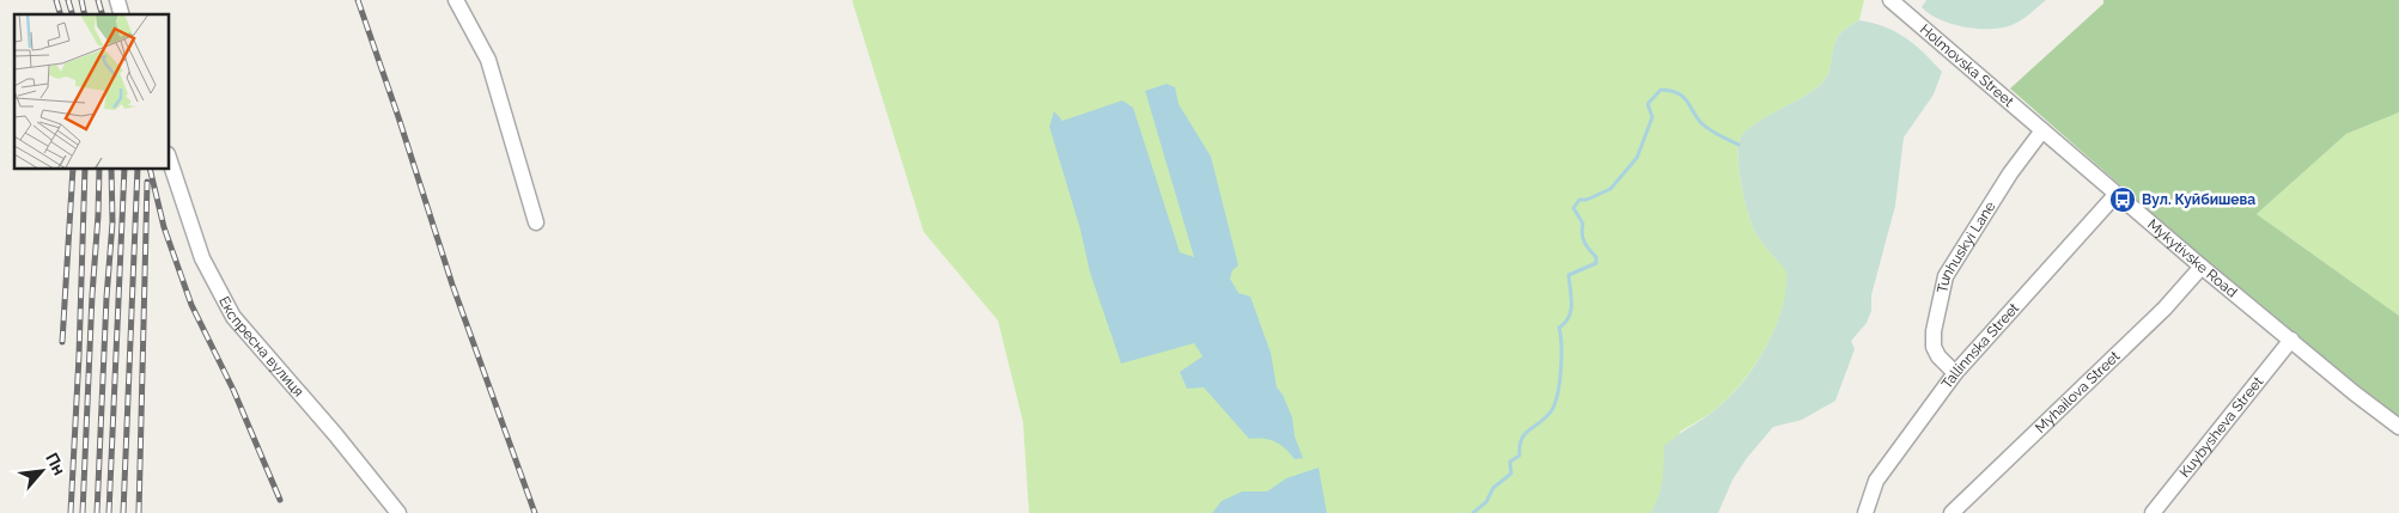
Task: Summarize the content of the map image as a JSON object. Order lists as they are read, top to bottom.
{
  "streets": {
    "street": [
      "Holmovska Street",
      "Tunhuskyi Lane",
      "Mykytivske Road",
      "Експресна вулиця",
      "Tallinnska Street",
      "Myhailova Street",
      "Kuybysheva Street"
    ]
  },
  "crossings": [
    ["Holmovska Street", "Tunhuskyi Lane"],
    ["Holmovska Street", "Mykytivske Road"],
    ["Tunhuskyi Lane", "Mykytivske Road"],
    ["Tunhuskyi Lane", "Tallinnska Street"],
    ["Mykytivske Road", "Tallinnska Street"],
    ["Mykytivske Road", "Myhailova Street"],
    ["Mykytivske Road", "Kuybysheva Street"]
  ],
  "places": {
    "bus stop": ["Вул. Куйбишева"]
  },
  "north": "top right"
}
